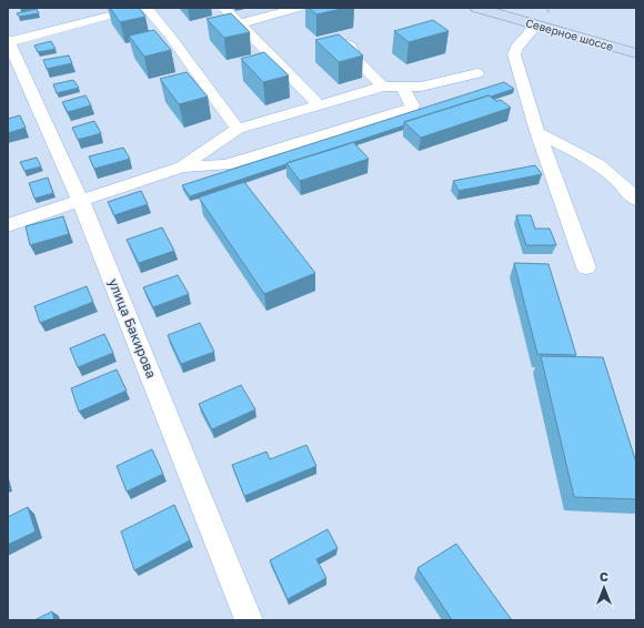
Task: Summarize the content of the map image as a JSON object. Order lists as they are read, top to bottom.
{
  "streets": {
    "main road": ["Северное шоссе"],
    "street": ["улица Бакирова"]
  },
  "north": "top"
}
